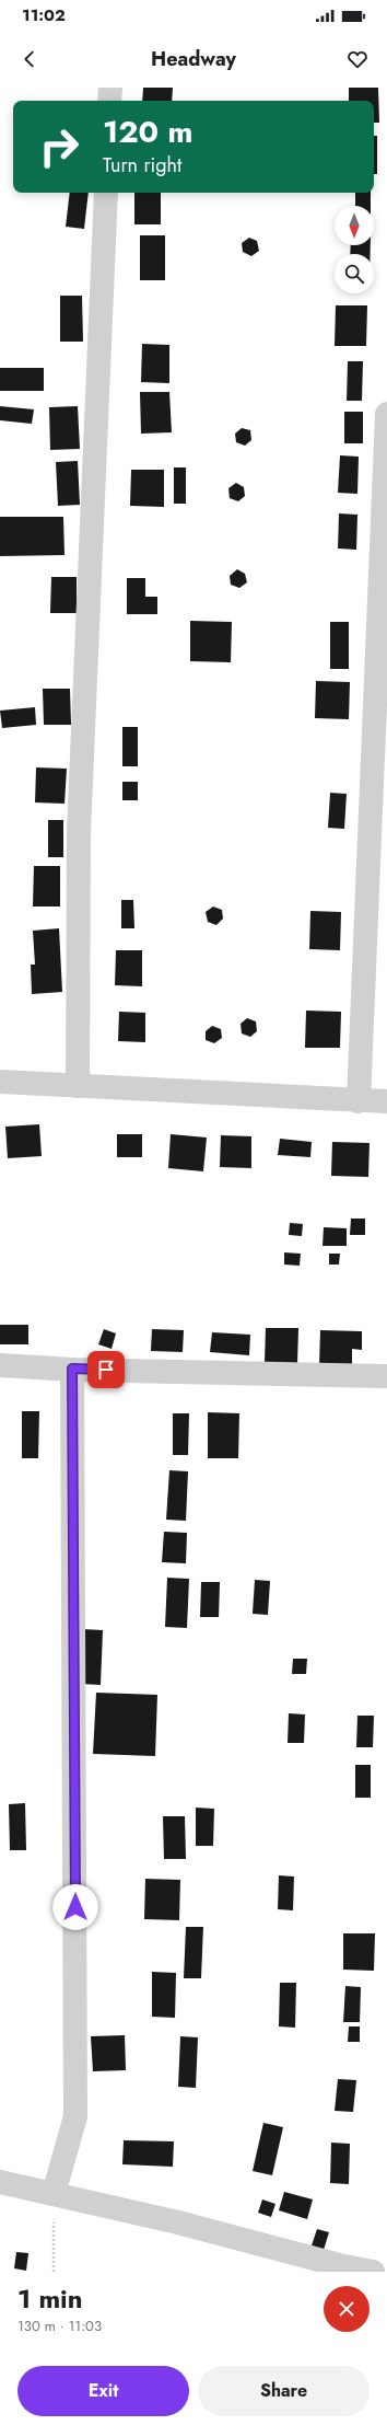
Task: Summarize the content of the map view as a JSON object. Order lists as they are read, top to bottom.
{
  "north": "bottom",
  "page": {
    "status": "11:02",
    "header": "Headway",
    "turn": ["120 m", "Turn right"],
    "heading": ["1 min", "130 m · 11:03"],
    "buttons": ["Exit", "Share"]
  }
}
